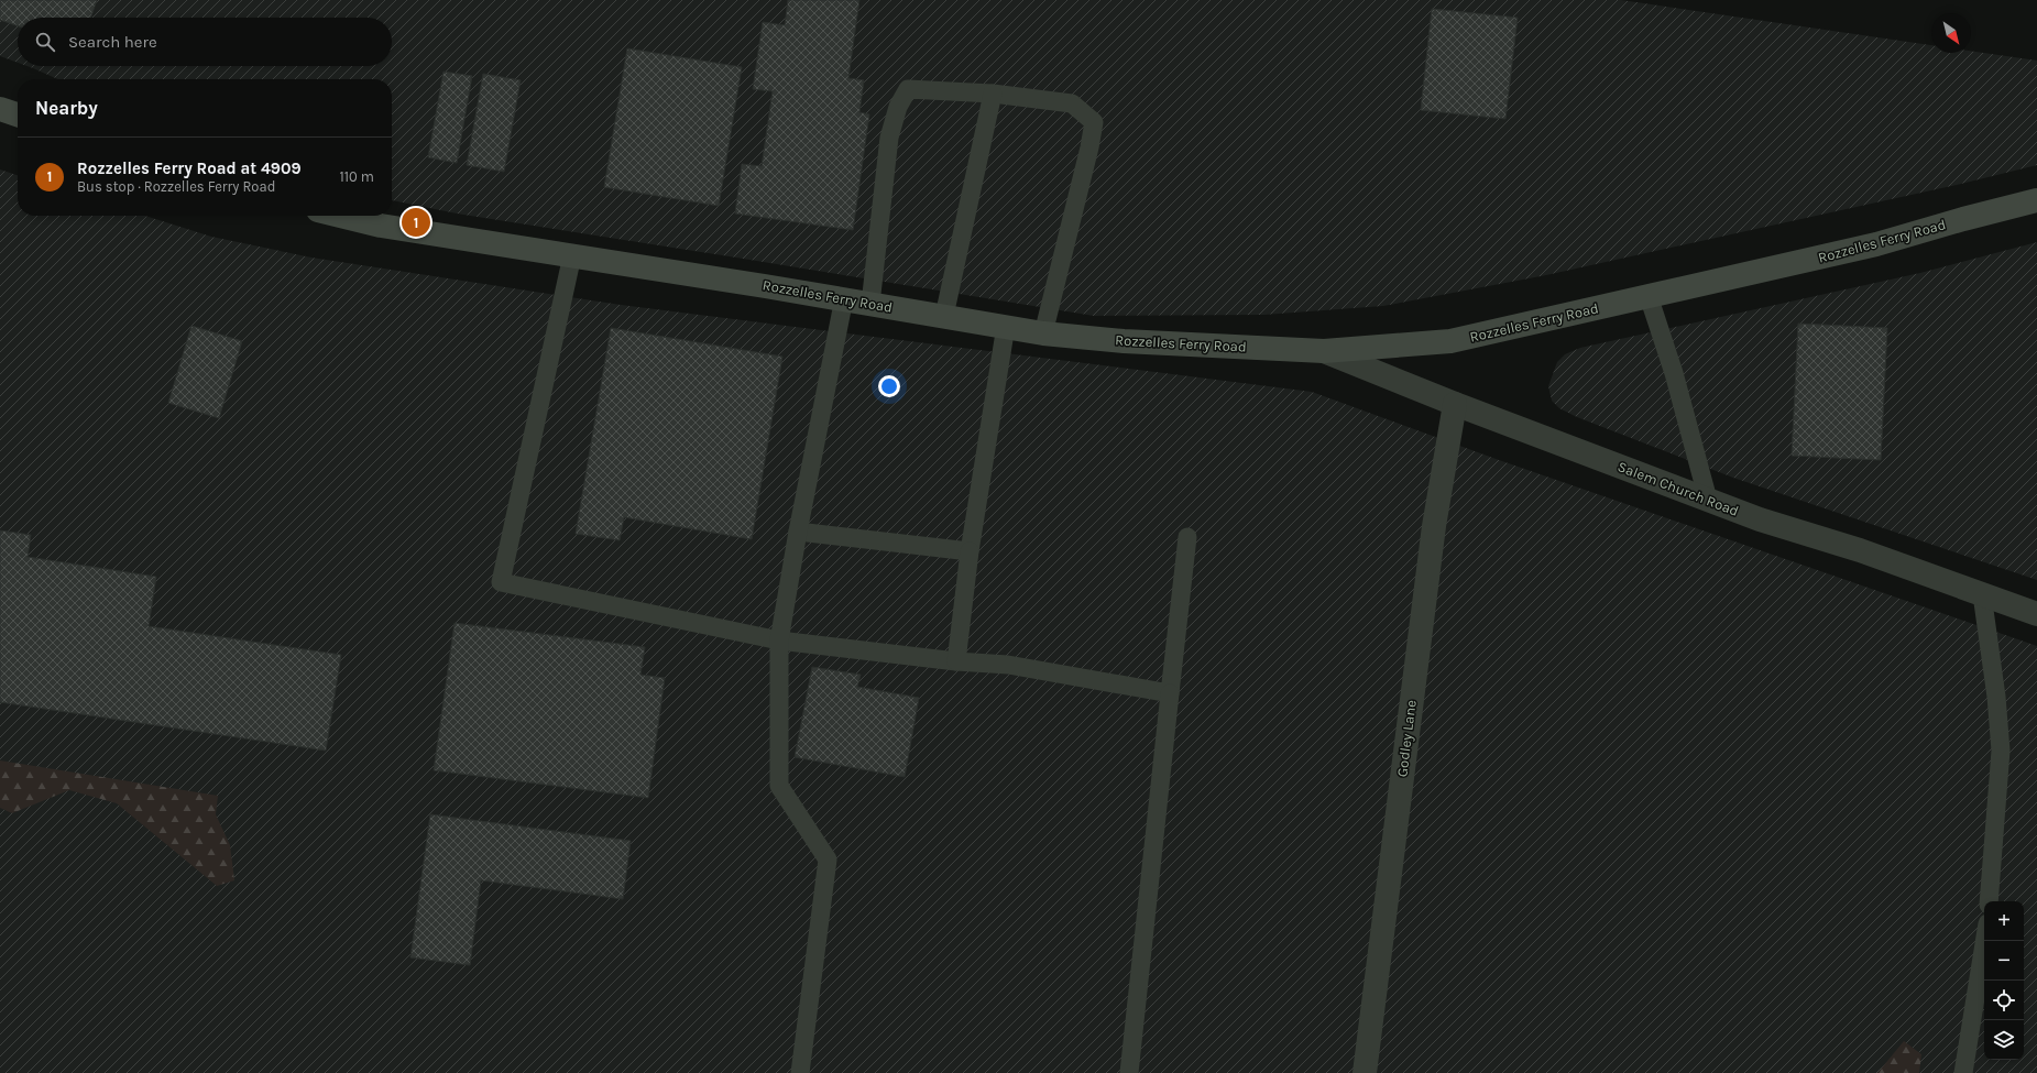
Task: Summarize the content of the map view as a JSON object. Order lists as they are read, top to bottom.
{
  "streets": {
    "street": ["Rozzelles Ferry Road", "Salem Church Road", "Godley Lane"]
  },
  "crossings": [
    ["Rozzelles Ferry Road", "Salem Church Road"],
    ["Salem Church Road", "Godley Lane"]
  ],
  "north": "bottom right",
  "page": {
    "search": "Search here",
    "heading": "Nearby",
    "list": [
      {
        "mark": "1",
        "name": "Rozzelles Ferry Road at 4909",
        "note": "Bus stop · Rozzelles Ferry Road",
        "value": "110 m"
      }
    ],
    "pins": "1",
    "map_buttons": ["+", "−"]
  }
}
